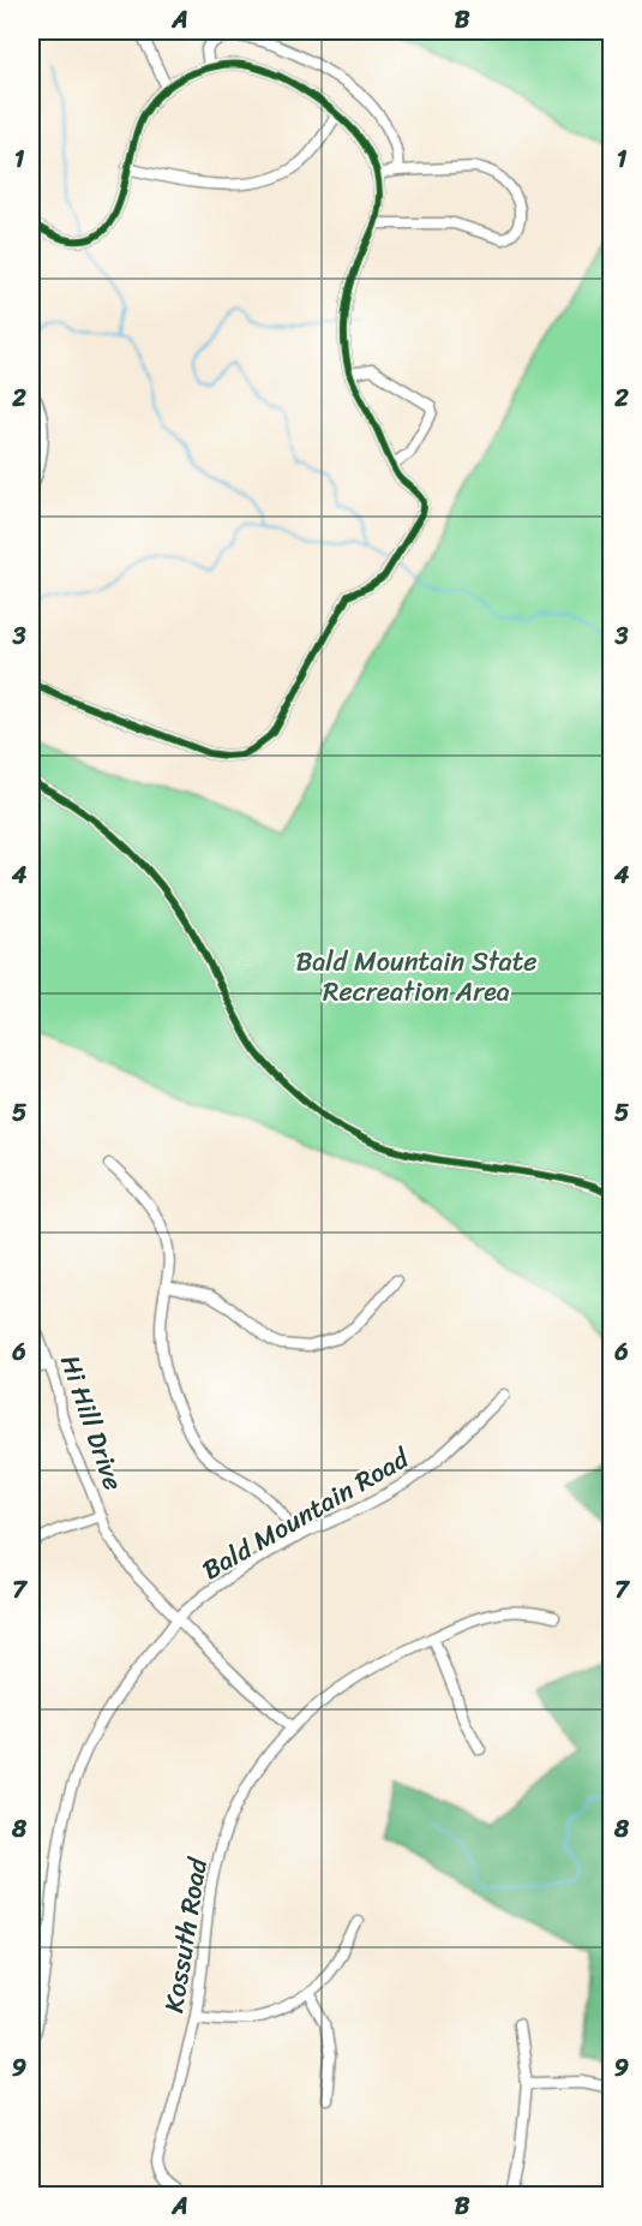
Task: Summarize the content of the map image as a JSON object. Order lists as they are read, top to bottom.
{
  "streets": {
    "street": ["Hi Hill Drive", "Bald Mountain Road", "Kossuth Road"]
  },
  "crossings": [
    ["Hi Hill Drive", "Bald Mountain Road"],
    ["Hi Hill Drive", "Kossuth Road"]
  ],
  "parks": ["Bald Mountain State Recreation Area"],
  "grid": {
    "columns": ["A", "B"],
    "rows": [
      "1",
      "2",
      "3",
      "4",
      "5",
      "6",
      "7",
      "8",
      "9"
    ]
  }
}
